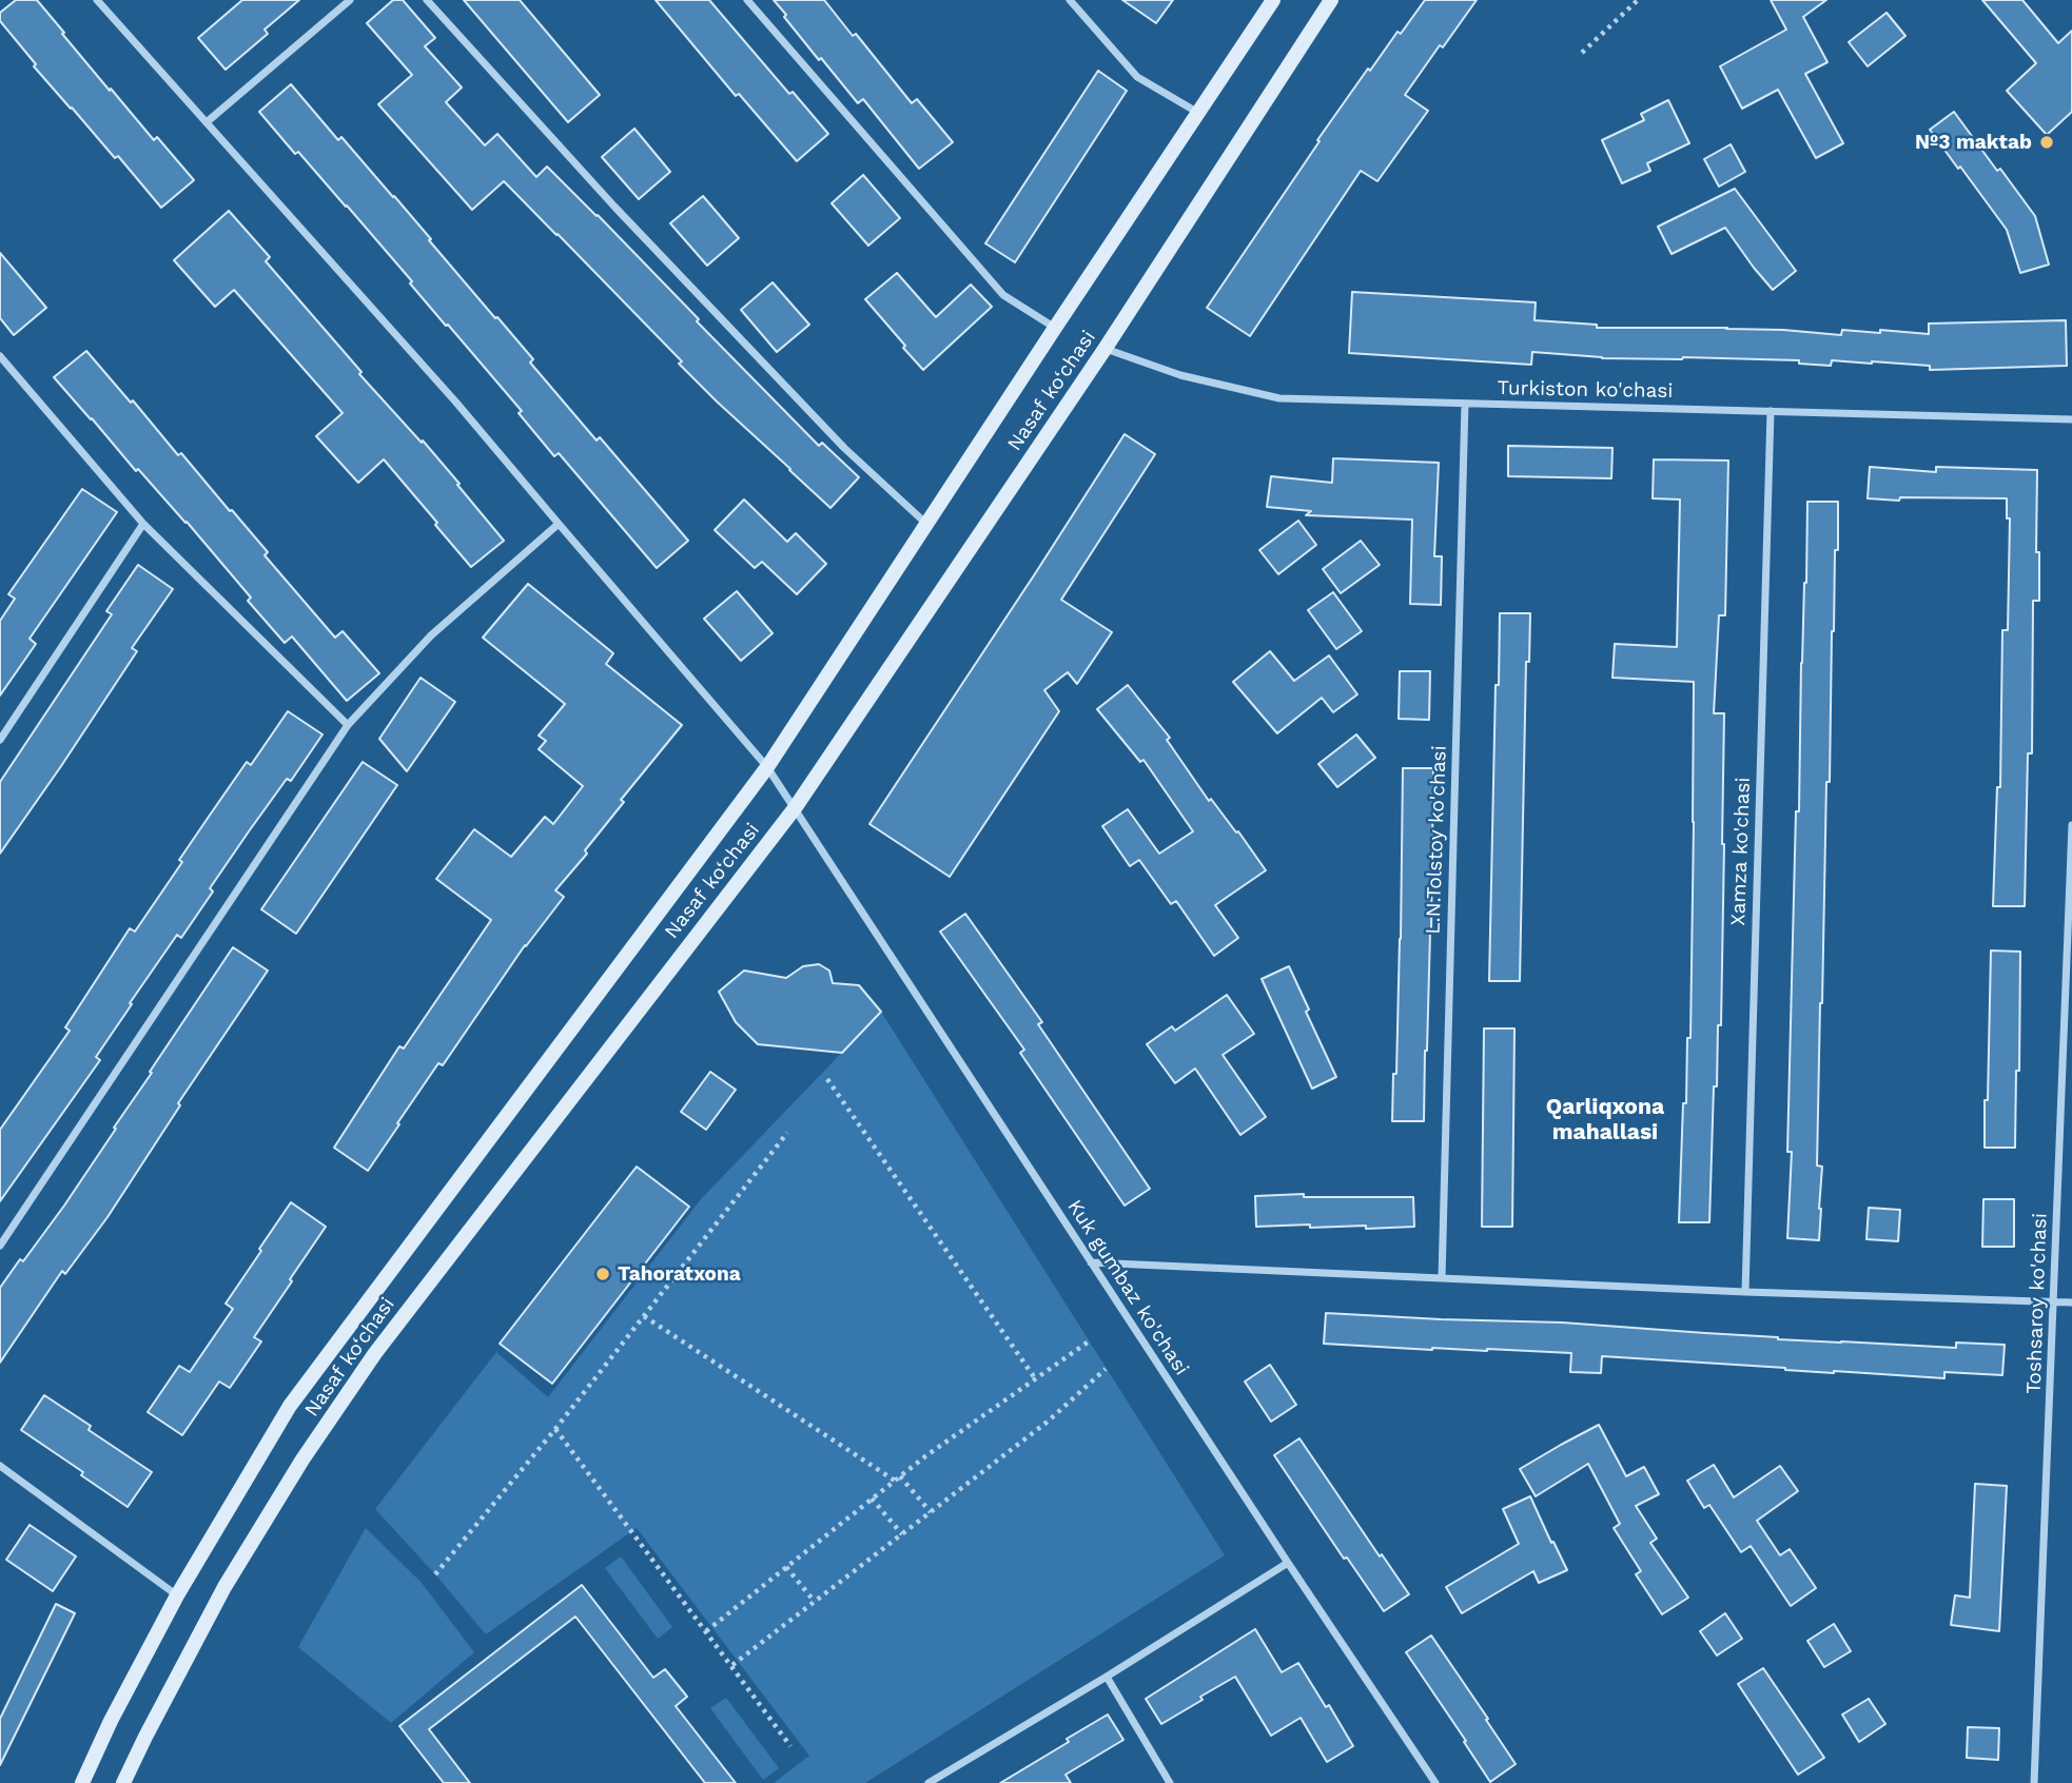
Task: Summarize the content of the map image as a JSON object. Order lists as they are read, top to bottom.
{
  "streets": {
    "main road": ["Nasaf ko‘chasi"],
    "street": [
      "Turkiston ko'chasi",
      "L.N.Tolstoy ko'chasi",
      "Xamza ko'chasi",
      "Kuk gumbaz ko'chasi",
      "Toshsaroy ko'chasi"
    ]
  },
  "crossings": [
    ["Turkiston ko'chasi", "Nasaf ko‘chasi"],
    ["Turkiston ko'chasi", "L.N.Tolstoy ko'chasi"],
    ["Turkiston ko'chasi", "Xamza ko'chasi"],
    ["Nasaf ko‘chasi", "Kuk gumbaz ko'chasi"]
  ],
  "districts": ["Qarliqxona mahallasi"],
  "places": ["№3 maktab", "Tahoratxona"]
}
